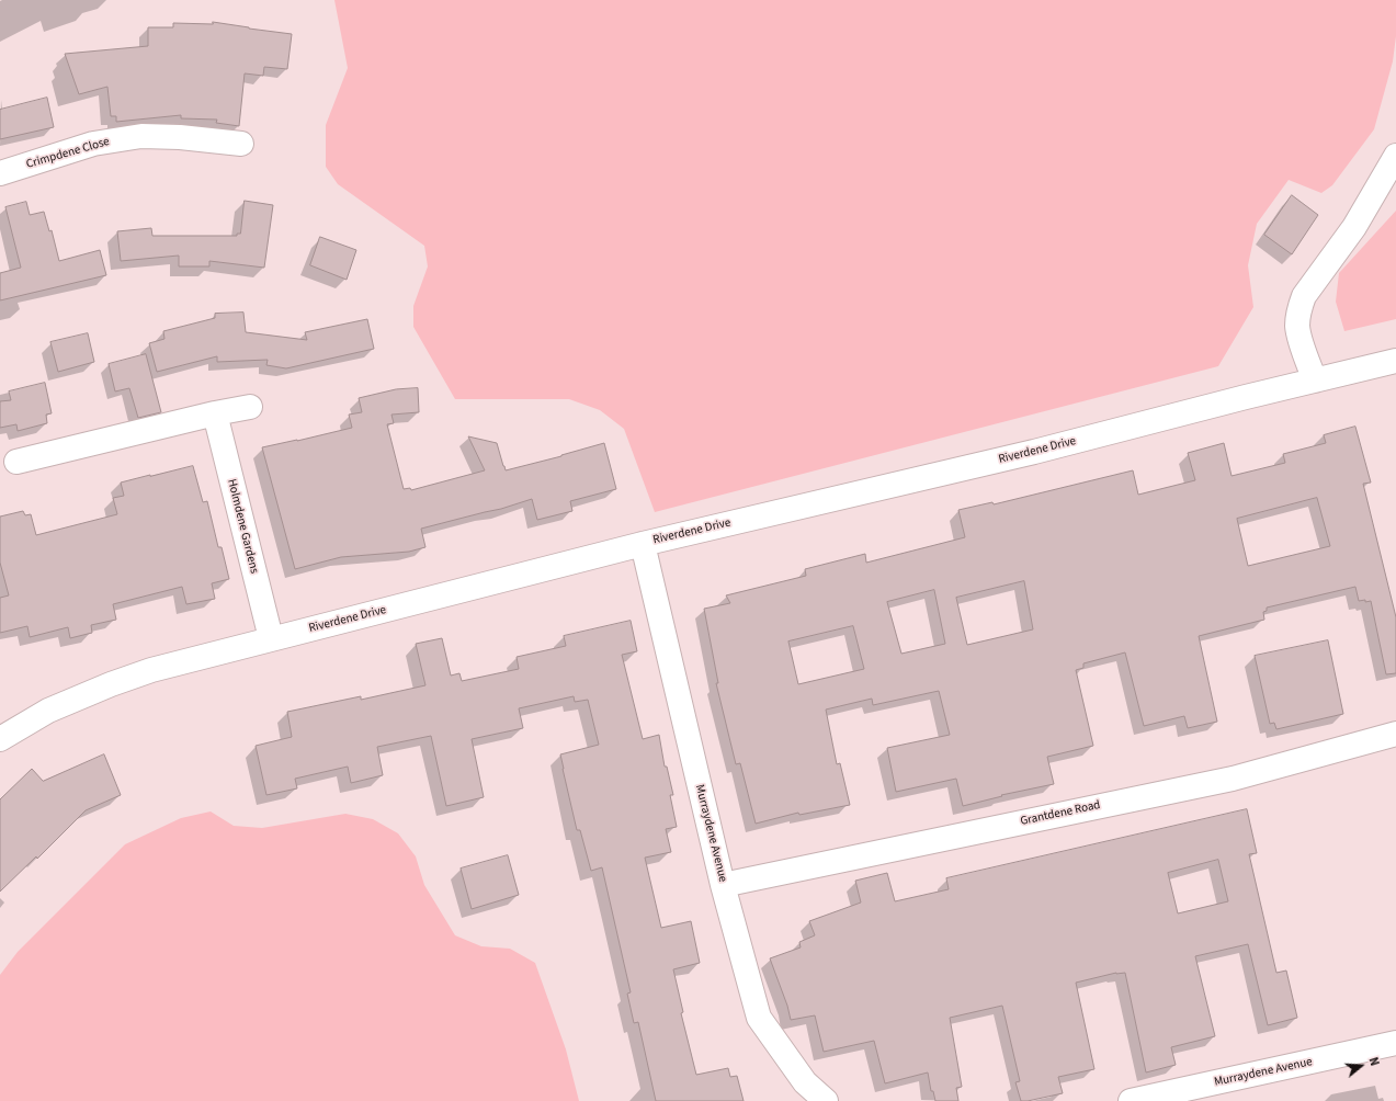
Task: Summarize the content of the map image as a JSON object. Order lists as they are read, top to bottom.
{
  "streets": {
    "street": [
      "Crimpdene Close",
      "Riverdene Drive",
      "Holmdene Gardens",
      "Grantdene Road",
      "Murraydene Avenue"
    ]
  },
  "crossings": [
    ["Riverdene Drive", "Holmdene Gardens"],
    ["Riverdene Drive", "Murraydene Avenue"],
    ["Grantdene Road", "Murraydene Avenue"]
  ],
  "north": "right"
}
